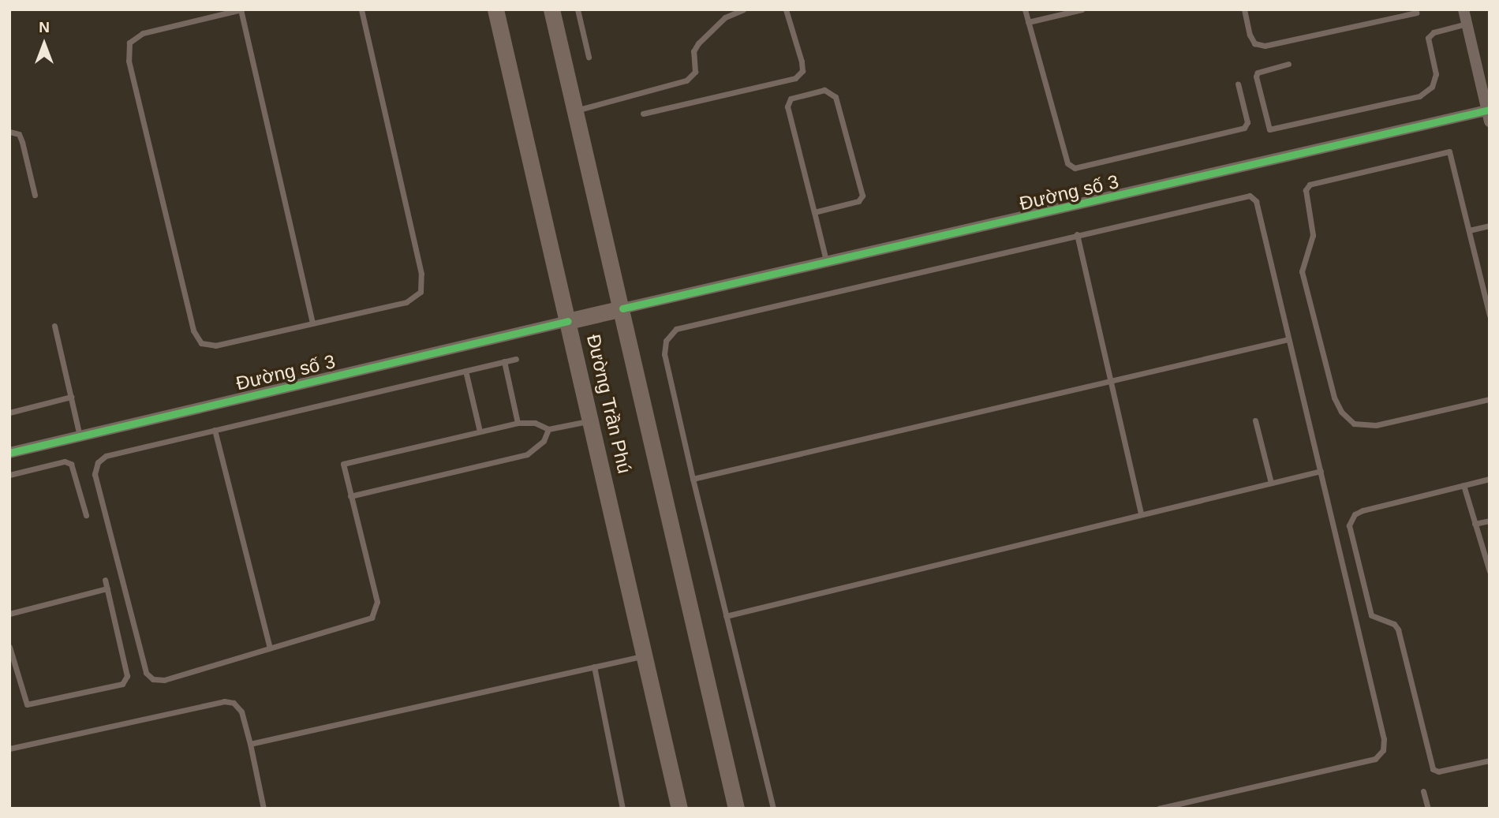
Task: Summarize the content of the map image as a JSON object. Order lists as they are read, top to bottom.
{
  "streets": {
    "main road": ["Đường Trần Phú"],
    "street": ["Đường số 3"]
  },
  "crossings": [
    ["Đường số 3", "Đường Trần Phú"]
  ],
  "north": "top"
}
